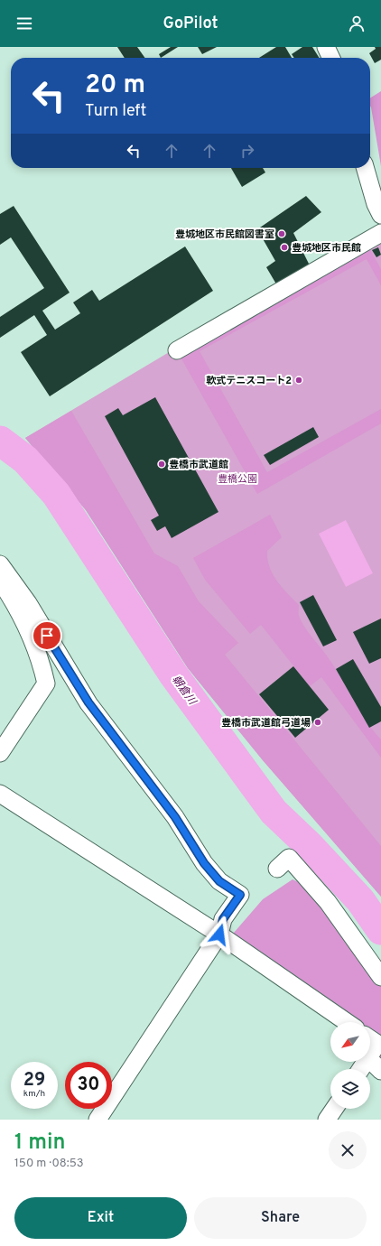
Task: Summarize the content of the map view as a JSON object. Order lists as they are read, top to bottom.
{
  "water": ["朝倉川"],
  "parks": ["豊橋公園"],
  "places": [
    "豊城地区市民館図書室",
    "豊城地区市民館",
    "軟式テニスコート2",
    "豊橋市武道館",
    "豊橋市武道館弓道場"
  ],
  "north": "bottom left",
  "page": {
    "header": "GoPilot",
    "turn": ["20 m", "Turn left"],
    "speed": "29 km/h",
    "limit": "30",
    "heading": ["1 min", "150 m · 08:53"],
    "buttons": ["Exit", "Share"]
  }
}
